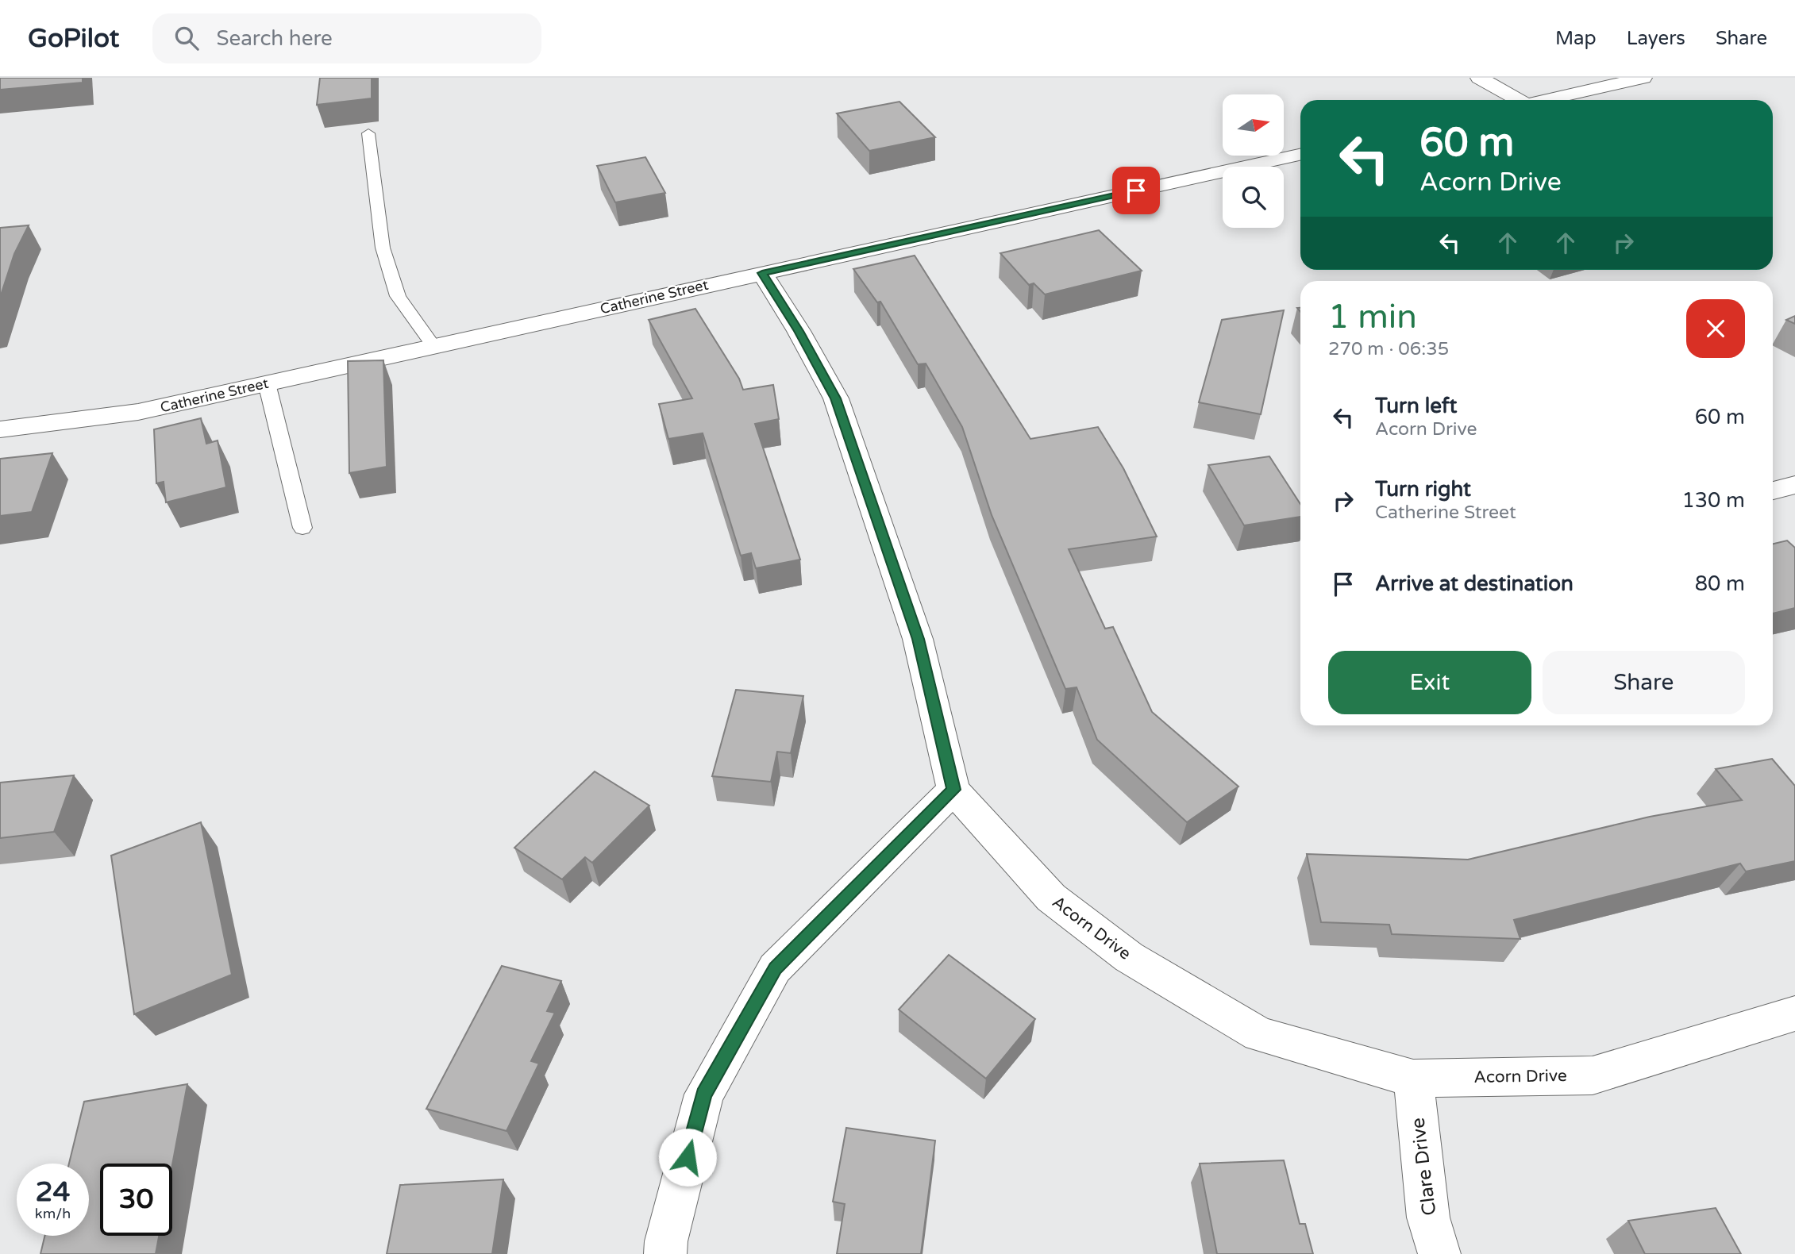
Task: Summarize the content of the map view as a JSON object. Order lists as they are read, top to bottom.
{
  "streets": {
    "street": ["Catherine Street", "Acorn Drive", "Clare Drive"]
  },
  "crossings": [
    ["Catherine Street", "Acorn Drive"],
    ["Acorn Drive", "Clare Drive"]
  ],
  "north": "right",
  "page": {
    "header": "GoPilot",
    "search": "Search here",
    "nav": ["Map", "Layers", "Share"],
    "turn": ["60 m", "Acorn Drive"],
    "heading": ["1 min", "270 m · 06:35"],
    "list": [
      {
        "name": "Turn left",
        "note": "Acorn Drive",
        "value": "60 m"
      },
      {
        "name": "Turn right",
        "note": "Catherine Street",
        "value": "130 m"
      },
      {
        "name": "Arrive at destination",
        "value": "80 m"
      }
    ],
    "buttons": ["Exit", "Share"],
    "speed": "24 km/h",
    "limit": "30"
  }
}
